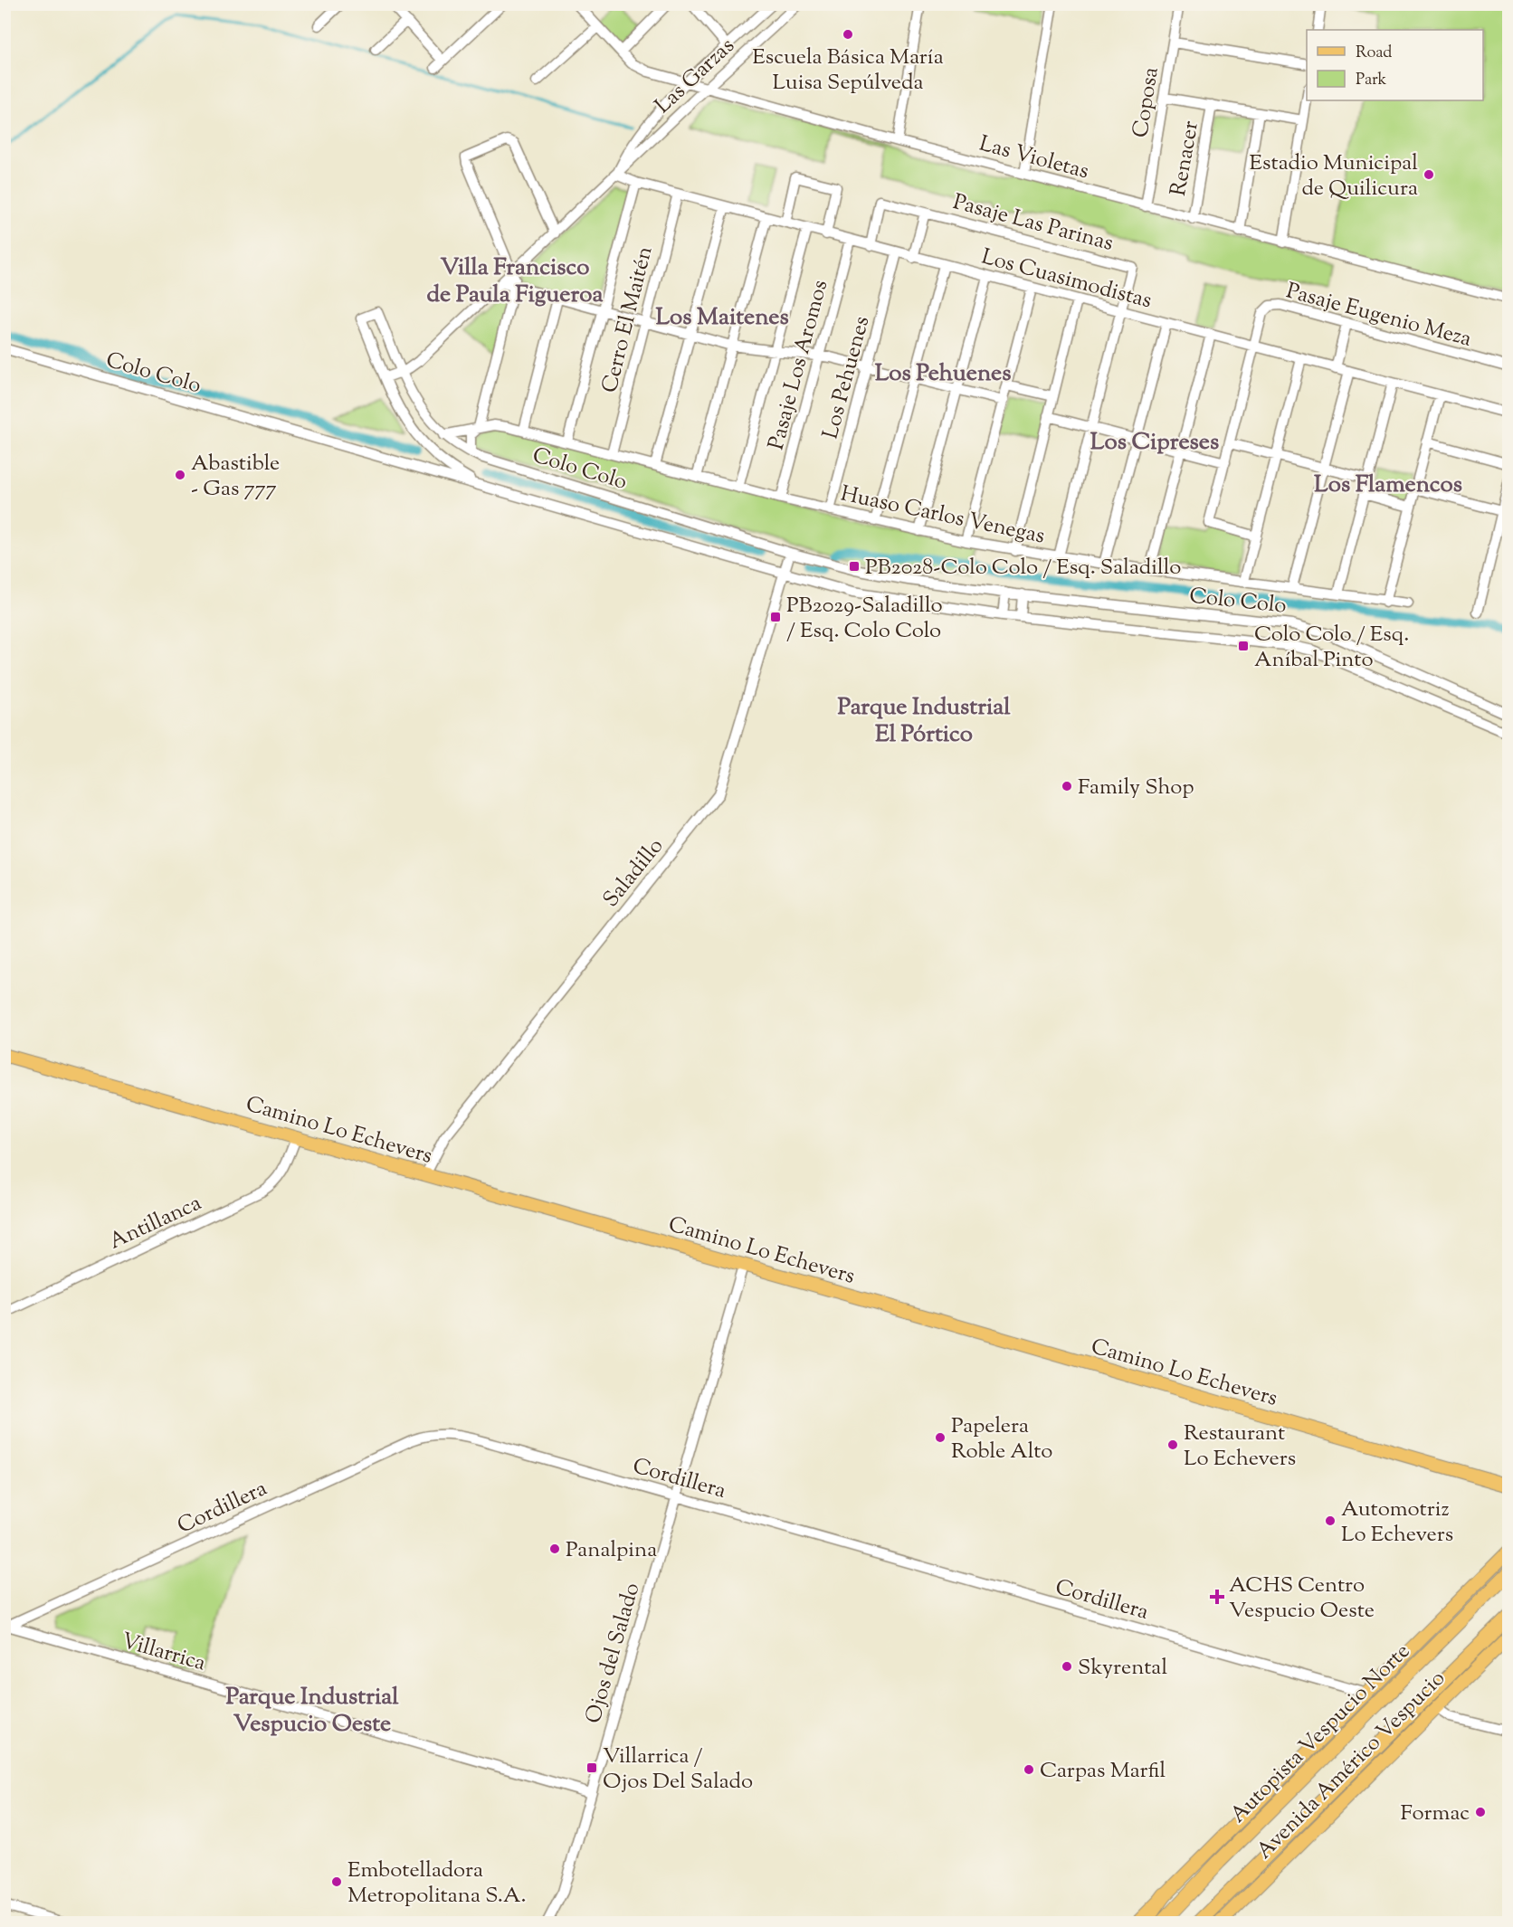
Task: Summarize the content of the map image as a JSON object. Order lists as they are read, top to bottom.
{
  "streets": {
    "highway": ["Autopista Vespucio Norte"],
    "main road": ["Camino Lo Echevers", "Avenida Américo Vespucio"],
    "street": [
      "Las Garzas",
      "Coposa",
      "Las Violetas",
      "Renacer",
      "Pasaje Las Parinas",
      "Los Cuasimodistas",
      "Pasaje Eugenio Meza",
      "Cerro El Maitén",
      "Pasaje Los Aromos",
      "Colo Colo",
      "Los Pehuenes",
      "Huaso Carlos Venegas",
      "Saladillo",
      "Antillanca",
      "Cordillera",
      "Villarrica",
      "Ojos del Salado"
    ]
  },
  "crossings": [
    ["Las Garzas", "Las Violetas"],
    ["Las Garzas", "Los Cuasimodistas"],
    ["Las Garzas", "Colo Colo"],
    ["Coposa", "Las Violetas"],
    ["Las Violetas", "Renacer"],
    ["Pasaje Las Parinas", "Los Cuasimodistas"],
    ["Los Cuasimodistas", "Pasaje Eugenio Meza"],
    ["Los Cuasimodistas", "Cerro El Maitén"],
    ["Los Cuasimodistas", "Pasaje Los Aromos"],
    ["Los Cuasimodistas", "Los Pehuenes"],
    ["Cerro El Maitén", "Huaso Carlos Venegas"],
    ["Pasaje Los Aromos", "Huaso Carlos Venegas"],
    ["Colo Colo", "Huaso Carlos Venegas"],
    ["Colo Colo", "Saladillo"],
    ["Los Pehuenes", "Huaso Carlos Venegas"],
    ["Saladillo", "Camino Lo Echevers"],
    ["Camino Lo Echevers", "Antillanca"],
    ["Camino Lo Echevers", "Ojos del Salado"],
    ["Cordillera", "Villarrica"],
    ["Cordillera", "Ojos del Salado"],
    ["Cordillera", "Avenida Américo Vespucio"],
    ["Villarrica", "Ojos del Salado"]
  ],
  "districts": [
    "Villa Francisco de Paula Figueroa",
    "Los Maitenes",
    "Los Pehuenes",
    "Los Cipreses",
    "Los Flamencos",
    "Parque Industrial El Pórtico",
    "Parque Industrial Vespucio Oeste"
  ],
  "places": {
    "other": [
      "Escuela Básica María Luisa Sepúlveda",
      "Estadio Municipal de Quilicura",
      "Abastible - Gas 777",
      "Family Shop",
      "Papelera Roble Alto",
      "Restaurant Lo Echevers",
      "Automotriz Lo Echevers",
      "Panalpina",
      "Skyrental",
      "Carpas Marfil",
      "Formac",
      "Embotelladora Metropolitana S.A."
    ],
    "transit": [
      "PB2028-Colo Colo / Esq. Saladillo",
      "PB2029-Saladillo / Esq. Colo Colo",
      "Colo Colo / Esq. Aníbal Pinto",
      "Villarrica / Ojos Del Salado"
    ],
    "health": ["ACHS Centro Vespucio Oeste"]
  },
  "legend": ["Road", "Park"]
}
